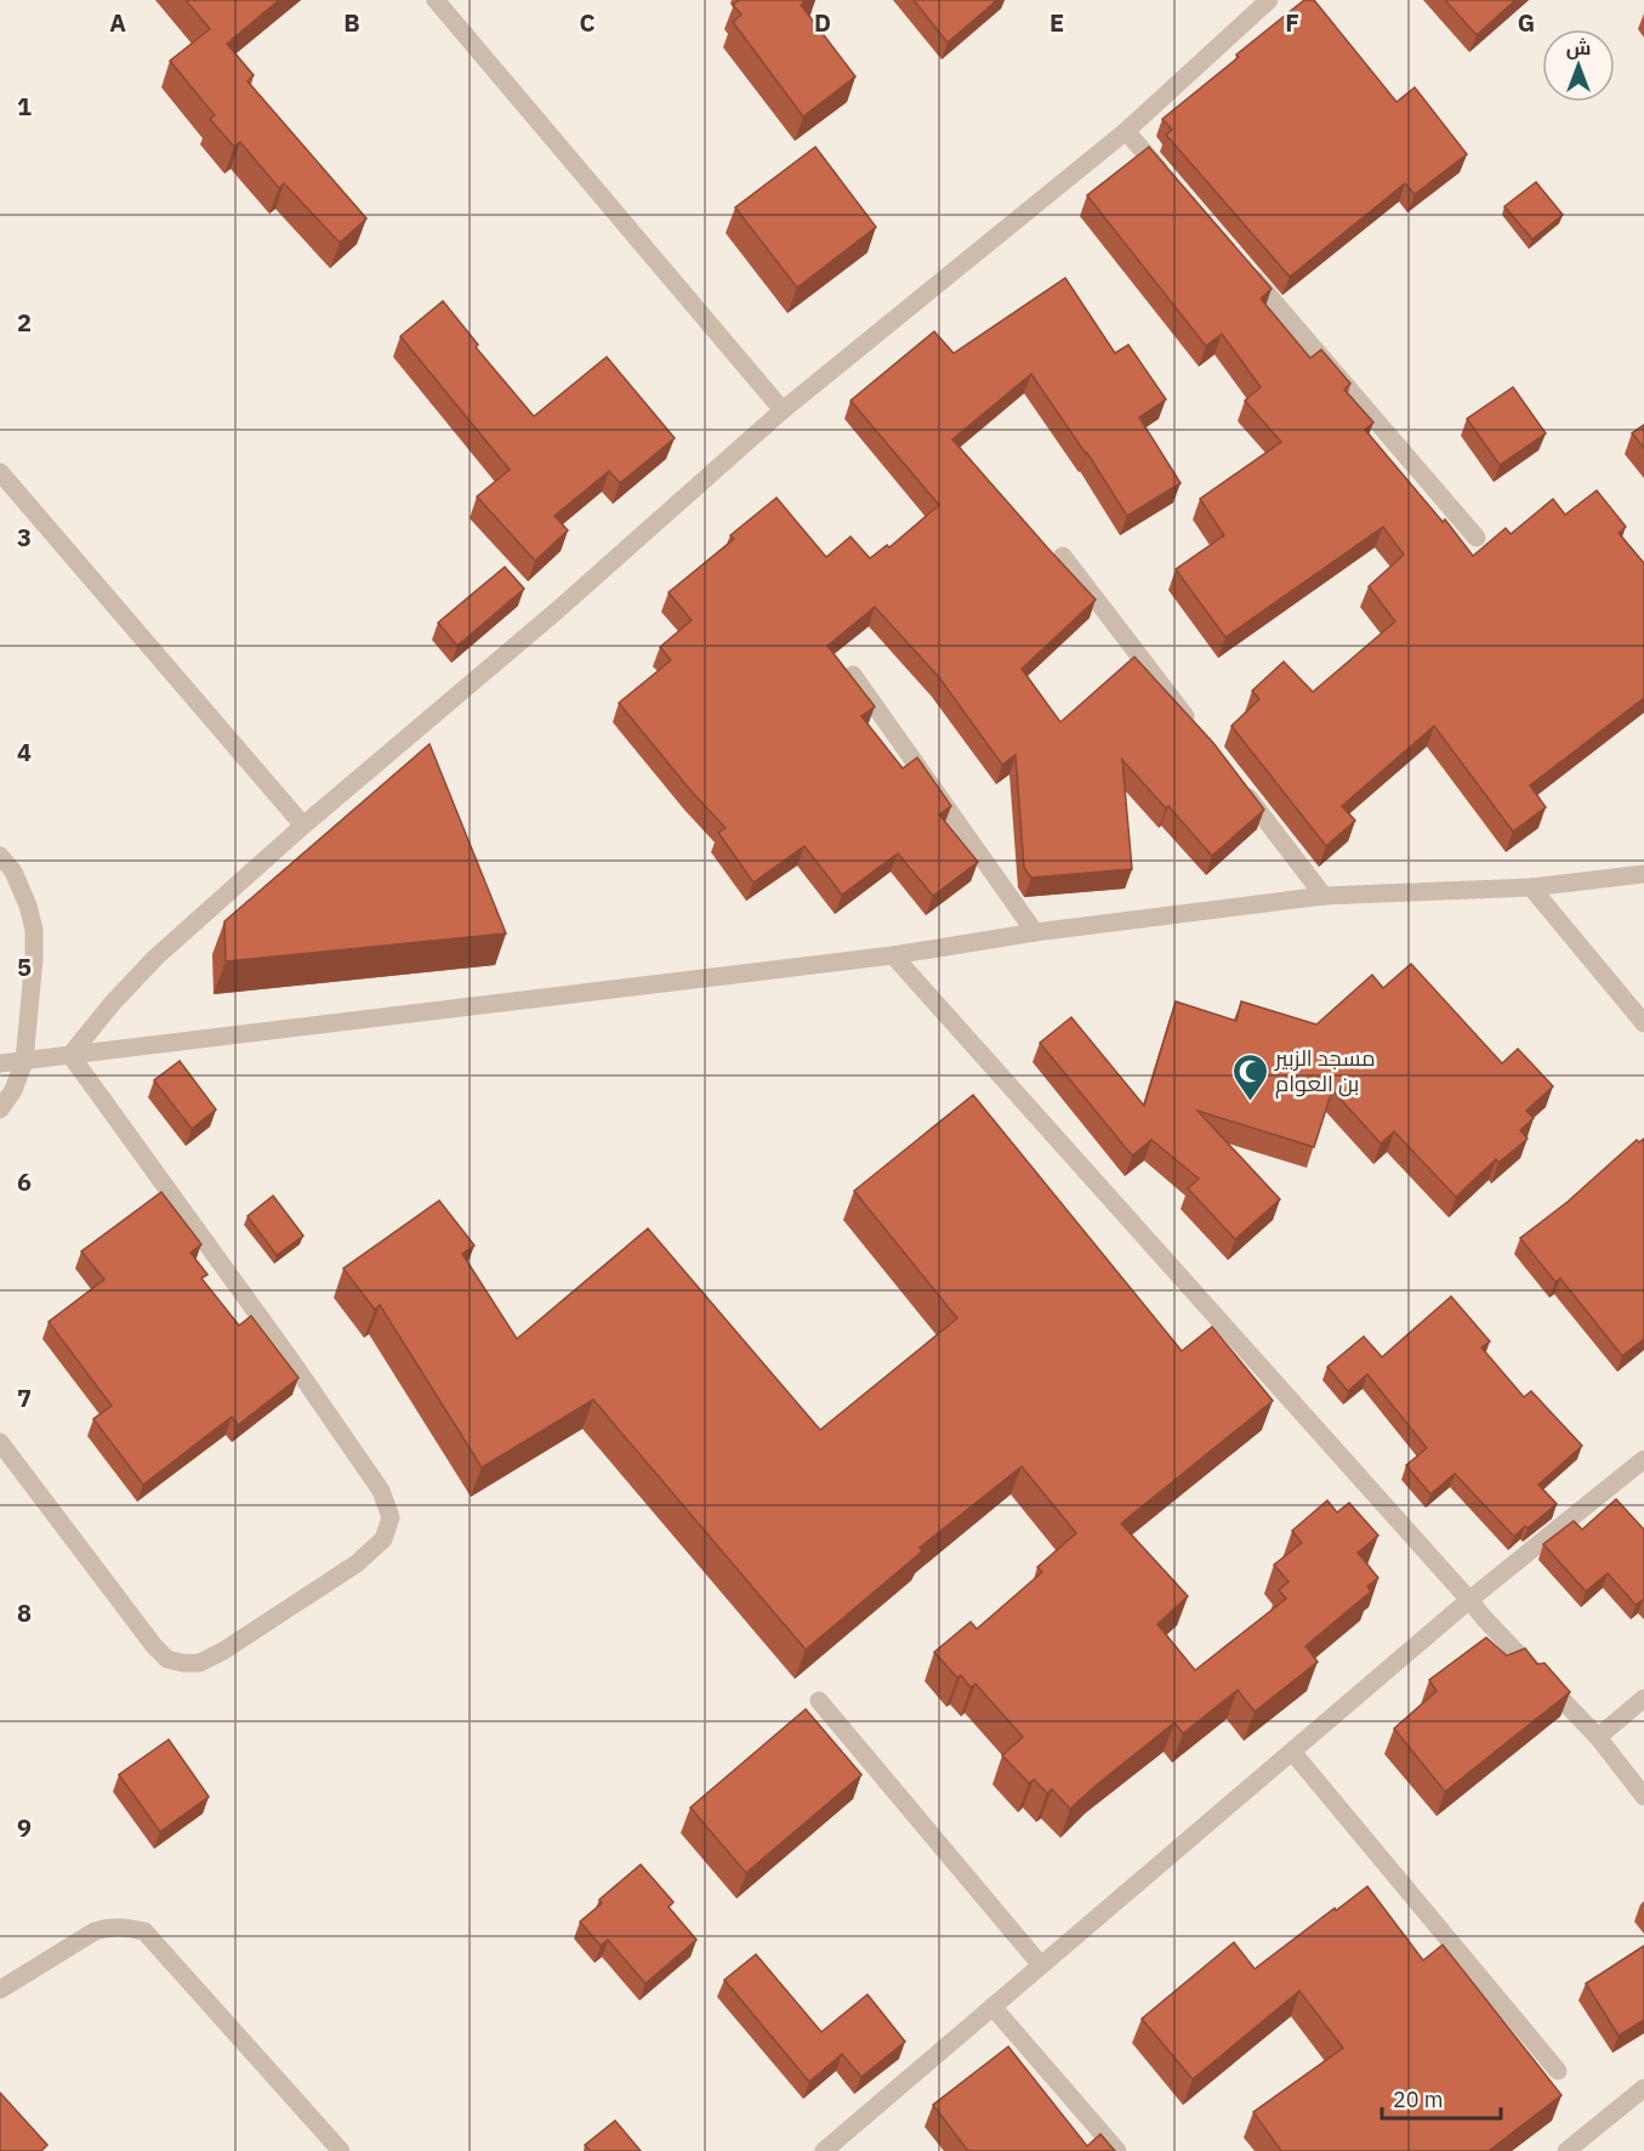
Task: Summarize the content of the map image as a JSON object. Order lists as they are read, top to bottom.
{
  "places": {
    "mosque": ["مسجد الزبير بن العوام"]
  },
  "scale_bar": "20 m",
  "north": "top",
  "grid": {
    "columns": [
      "A",
      "B",
      "C",
      "D",
      "E",
      "F",
      "G"
    ],
    "rows": [
      "1",
      "2",
      "3",
      "4",
      "5",
      "6",
      "7",
      "8",
      "9"
    ]
  }
}
